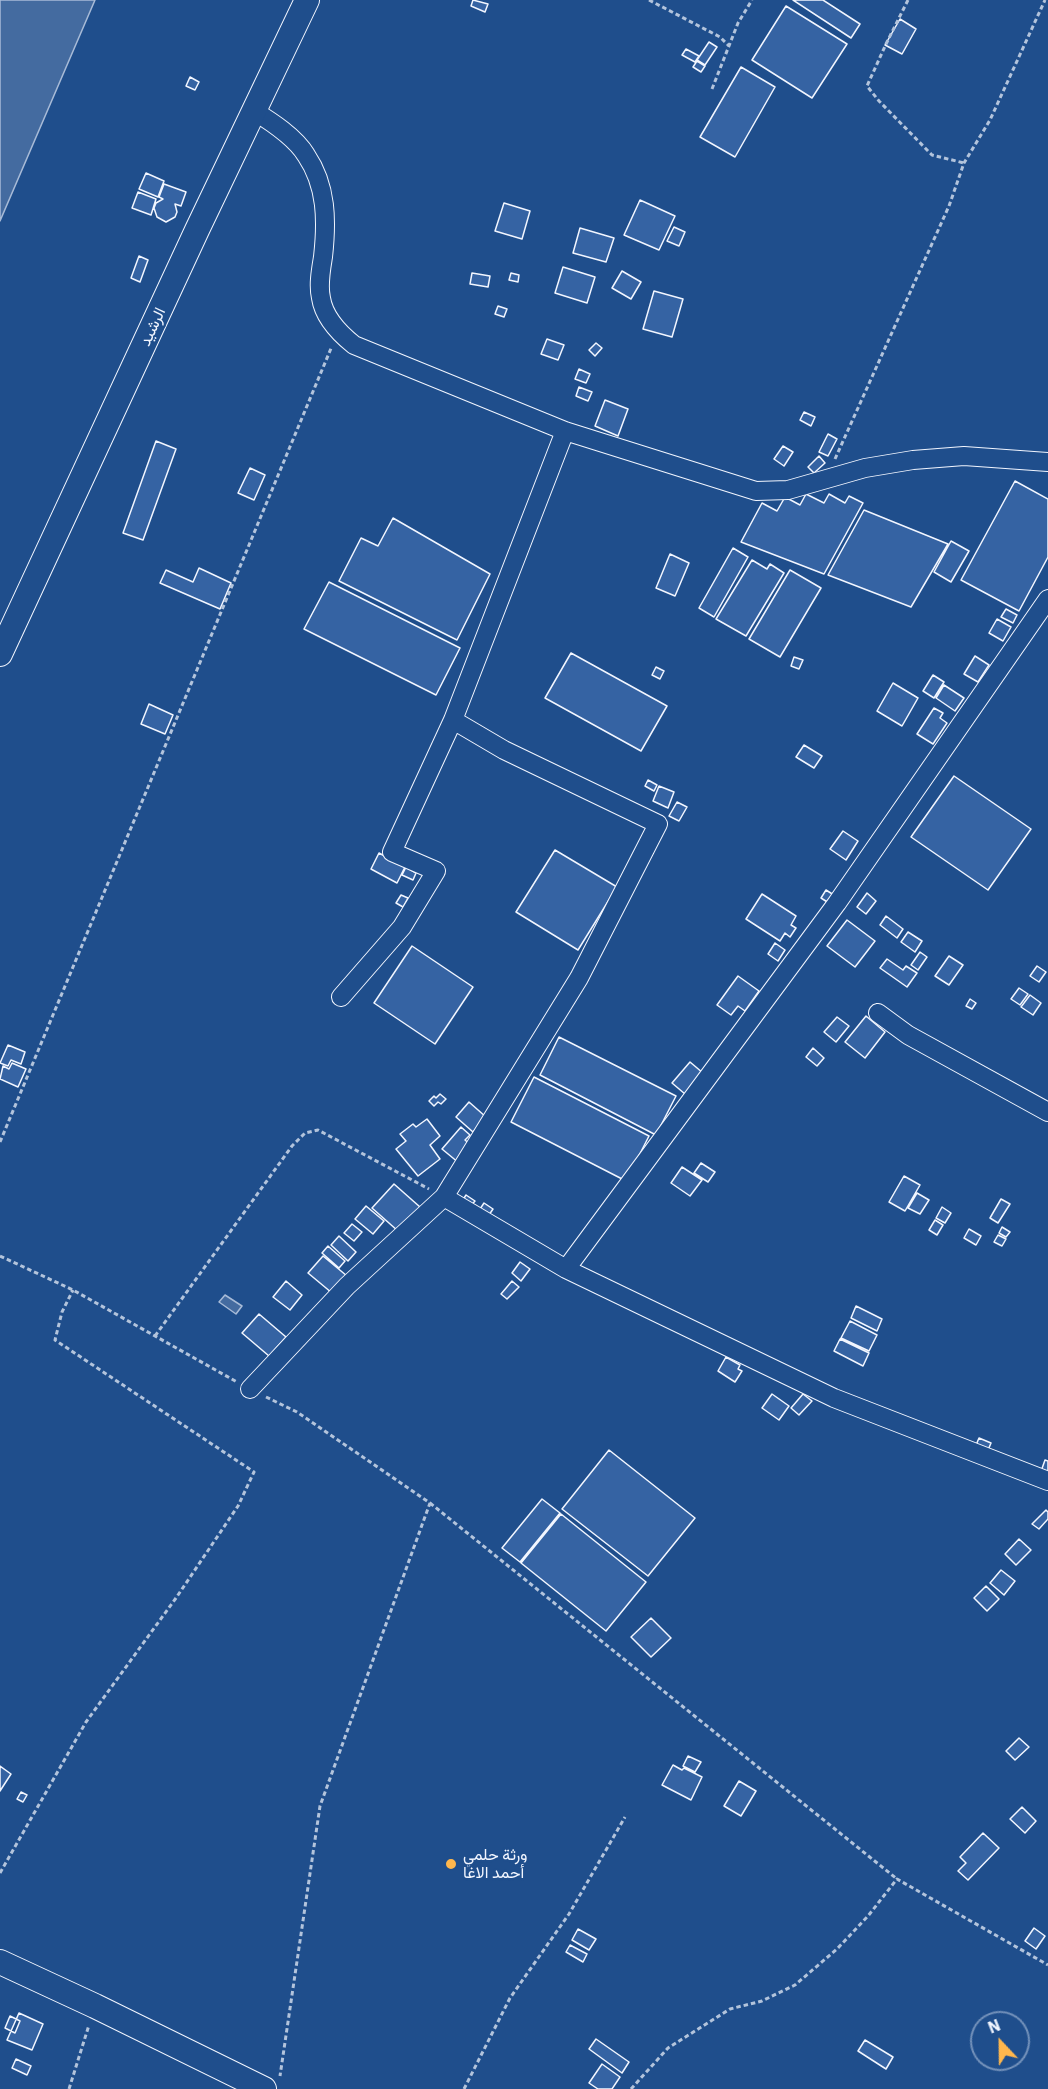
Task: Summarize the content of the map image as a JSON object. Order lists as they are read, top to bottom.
{
  "streets": {
    "main road": ["الرشيد"]
  },
  "places": ["ورثة حلمي أحمد الاغا"],
  "north": "top"
}
